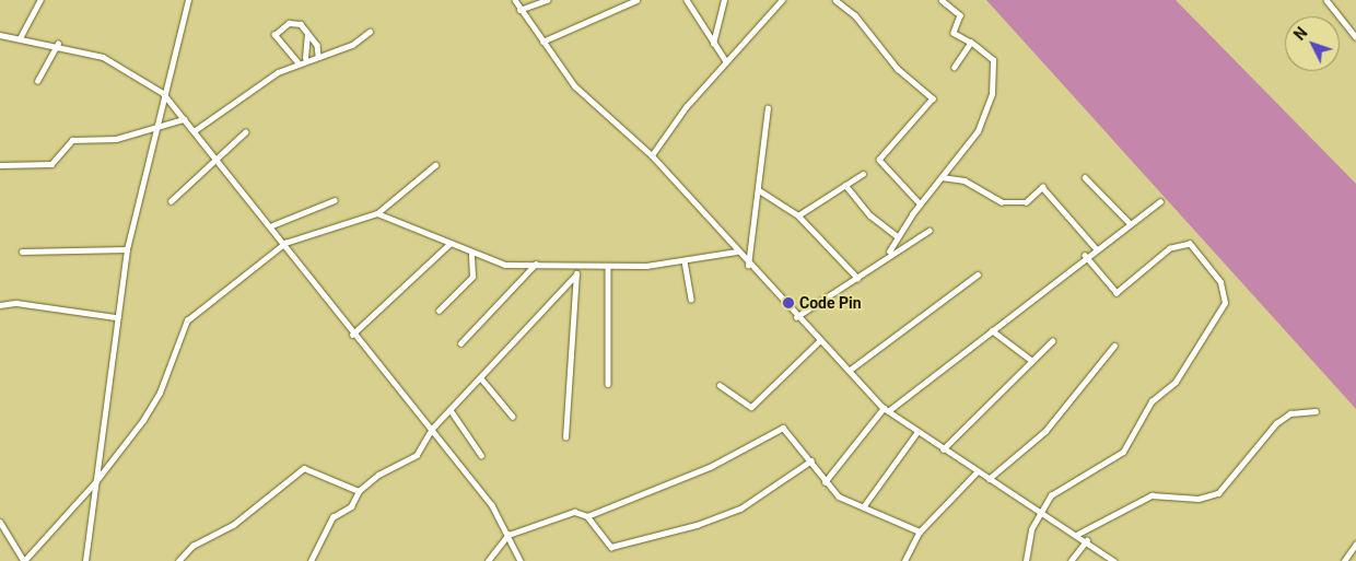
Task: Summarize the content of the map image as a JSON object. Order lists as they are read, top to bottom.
{
  "places": ["Code Pin"],
  "north": "top left"
}
